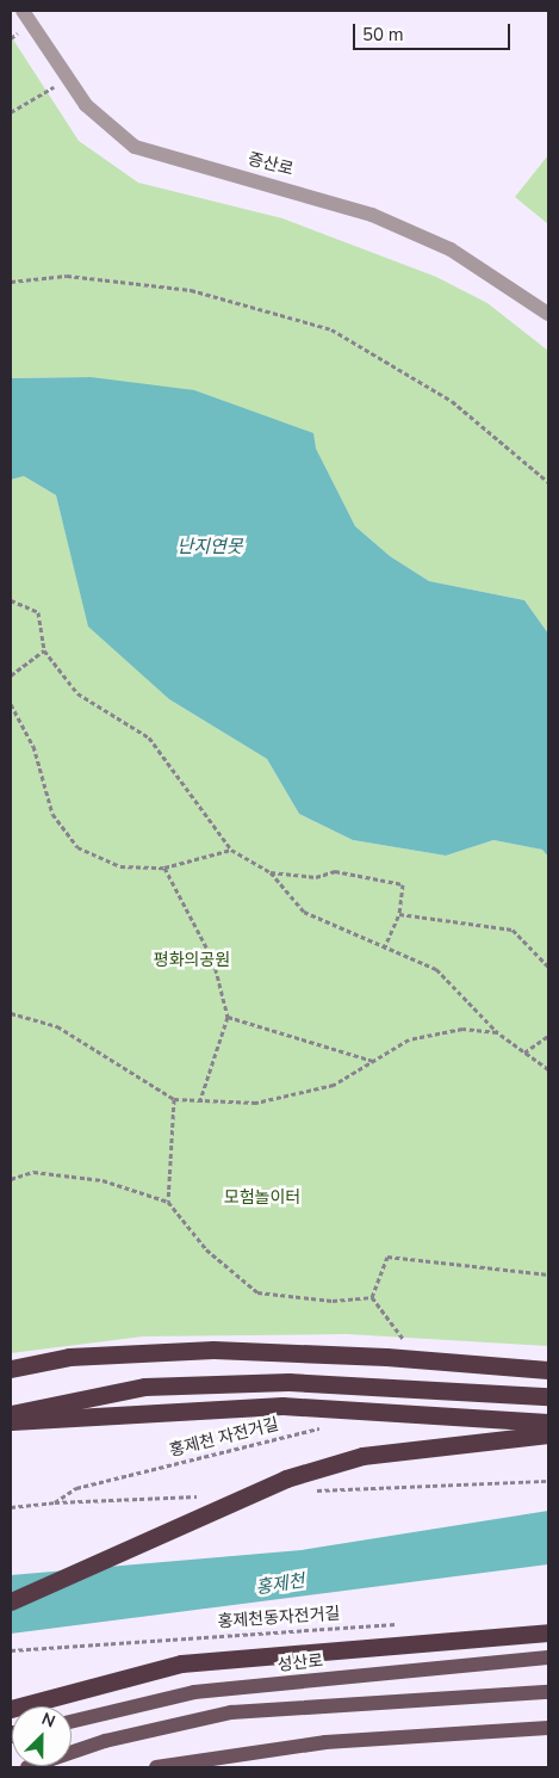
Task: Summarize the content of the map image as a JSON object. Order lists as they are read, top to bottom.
{
  "streets": {
    "main road": ["성산로"],
    "lane": ["증산로"],
    "path": ["홍제천 자전거길", "홍제천동자전거길"]
  },
  "water": ["난지연못", "홍제천"],
  "parks": ["평화의공원", "모험놀이터"],
  "scale_bar": "50 m",
  "north": "top right"
}
